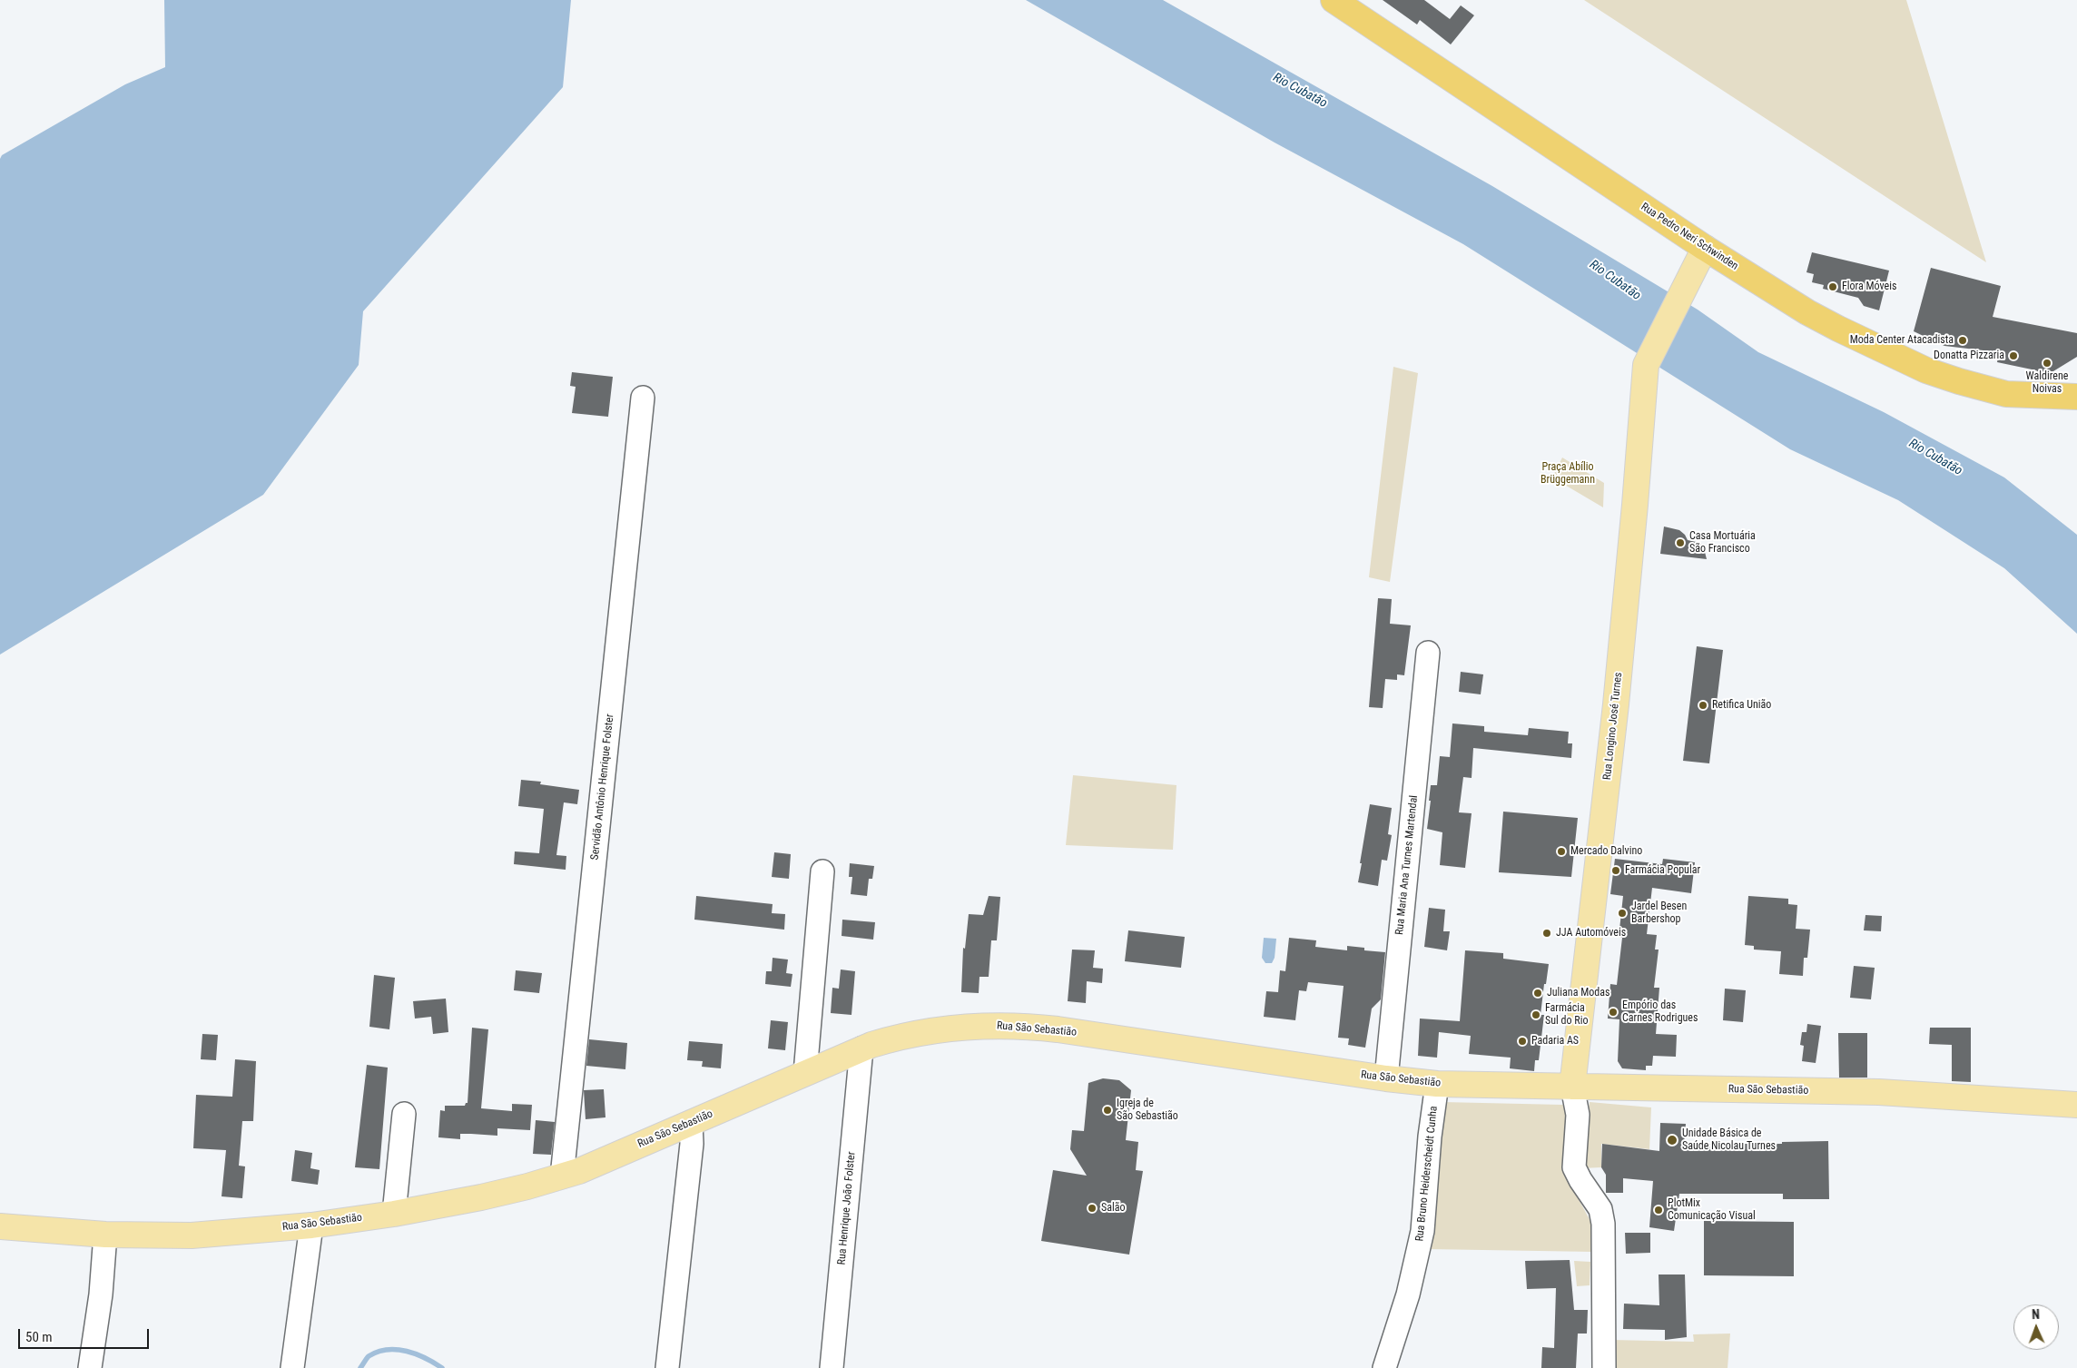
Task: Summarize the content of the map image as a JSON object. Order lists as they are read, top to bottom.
{
  "streets": {
    "highway": ["Rua Pedro Neri Schwinden"],
    "main road": ["Rua Longino José Turnes", "Rua São Sebastião"],
    "street": [
      "Servidão Antônio Henrique Folster",
      "Rua Maria Ana Turnes Martendal",
      "Rua Bruno Heiderscheidt Cunha",
      "Rua Henrique João Folster"
    ]
  },
  "crossings": [
    ["Rua Pedro Neri Schwinden", "Rua Longino José Turnes"],
    ["Rua Longino José Turnes", "Rua São Sebastião"],
    ["Servidão Antônio Henrique Folster", "Rua São Sebastião"],
    ["Rua Maria Ana Turnes Martendal", "Rua São Sebastião"],
    ["Rua São Sebastião", "Rua Bruno Heiderscheidt Cunha"],
    ["Rua São Sebastião", "Rua Henrique João Folster"]
  ],
  "water": ["Rio Cubatão"],
  "parks": ["Praça Abílio Brüggemann"],
  "places": [
    "Flora Móveis",
    "Moda Center Atacadista",
    "Donatta Pizzaria",
    "Waldirene Noivas",
    "Casa Mortuária São Francisco",
    "Retifica União",
    "Mercado Dalvino",
    "Farmácia Popular",
    "Jardel Besen Barbershop",
    "JJA Automóveis",
    "Juliana Modas",
    "Empório das Carnes Rodrigues",
    "Farmácia Sul do Rio",
    "Padaria AS",
    "Igreja de São Sebastião",
    "Unidade Básica de Saúde Nicolau Turnes",
    "Salão",
    "PlotMix Comunicação Visual"
  ],
  "scale_bar": "50 m",
  "north": "top"
}
